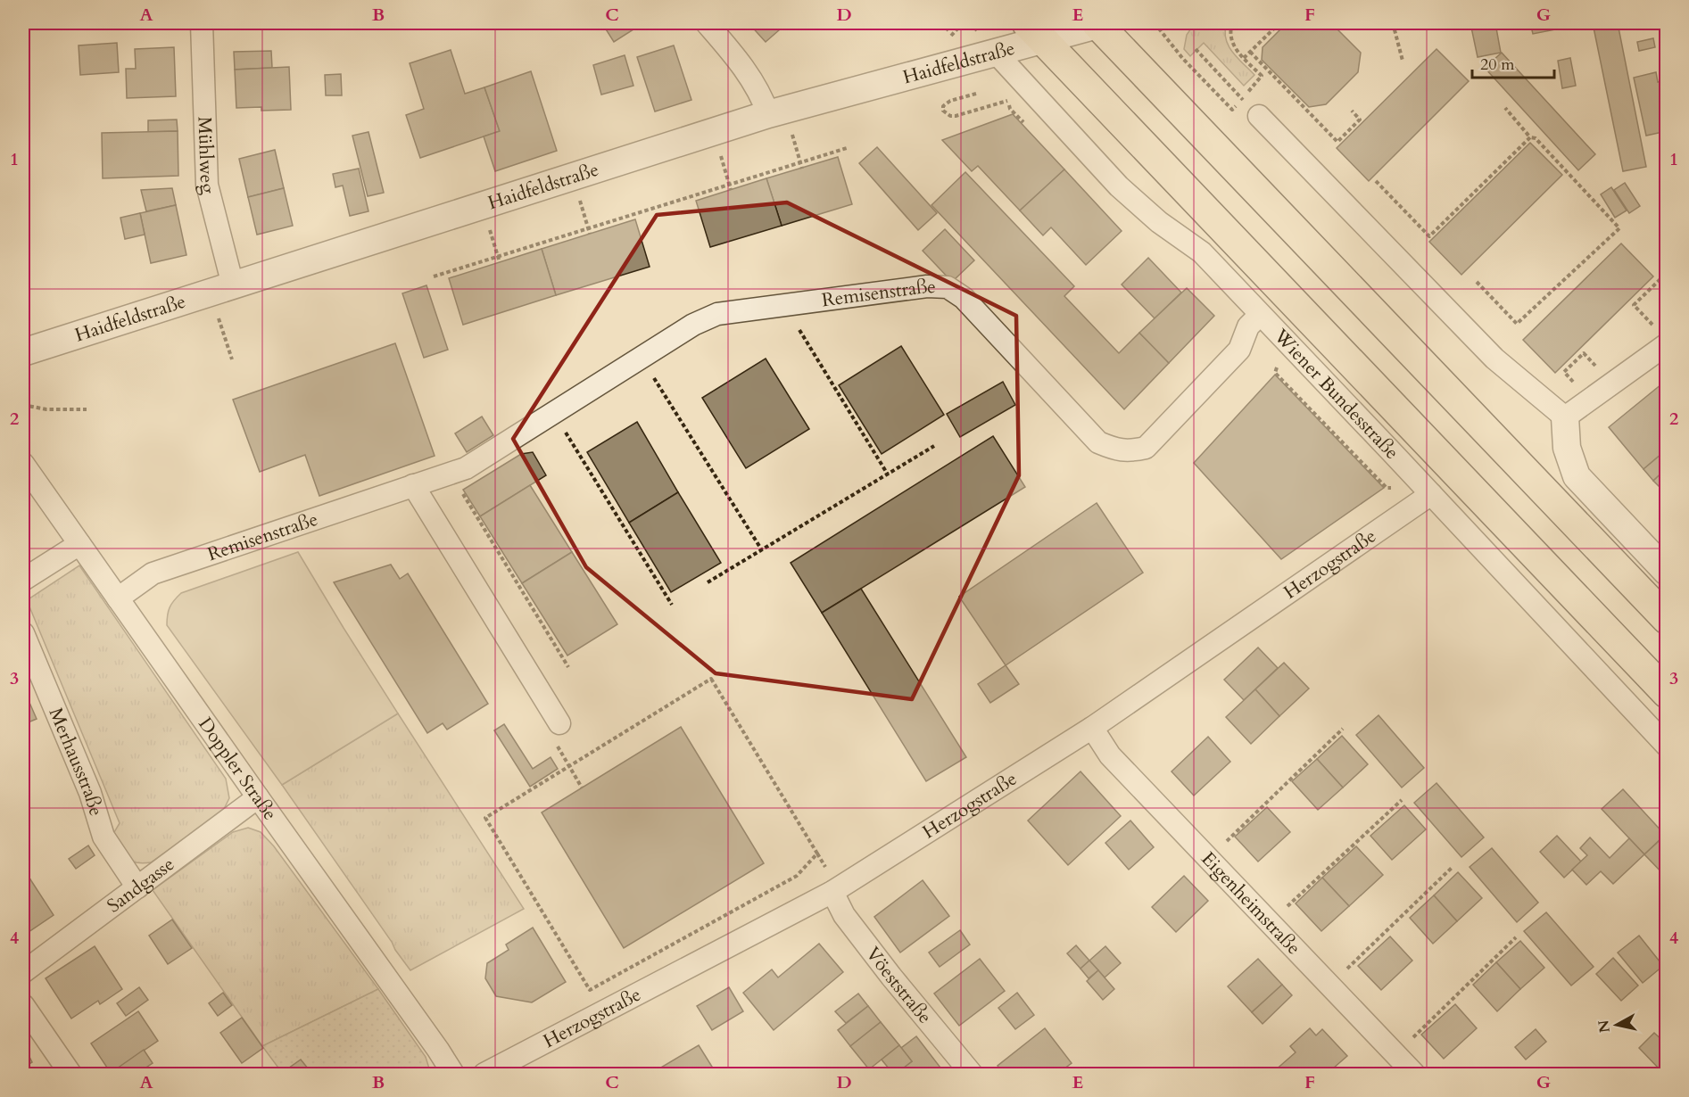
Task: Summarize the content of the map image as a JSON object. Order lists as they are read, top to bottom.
{
  "streets": {
    "main road": ["Wiener Bundesstraße"],
    "street": [
      "Haidfeldstraße",
      "Mühlweg",
      "Remisenstraße",
      "Herzogstraße",
      "Merhausstraße",
      "Doppler Straße",
      "Sandgasse",
      "Eigenheimstraße",
      "Vöeststraße"
    ]
  },
  "crossings": [
    ["Haidfeldstraße", "Mühlweg"],
    ["Haidfeldstraße", "Wiener Bundesstraße"],
    ["Remisenstraße", "Wiener Bundesstraße"],
    ["Remisenstraße", "Doppler Straße"],
    ["Wiener Bundesstraße", "Herzogstraße"],
    ["Herzogstraße", "Eigenheimstraße"],
    ["Herzogstraße", "Vöeststraße"],
    ["Merhausstraße", "Sandgasse"],
    ["Doppler Straße", "Sandgasse"]
  ],
  "scale_bar": "20 m",
  "north": "left",
  "grid": {
    "columns": [
      "A",
      "B",
      "C",
      "D",
      "E",
      "F",
      "G"
    ],
    "rows": [
      "1",
      "2",
      "3",
      "4"
    ]
  }
}
